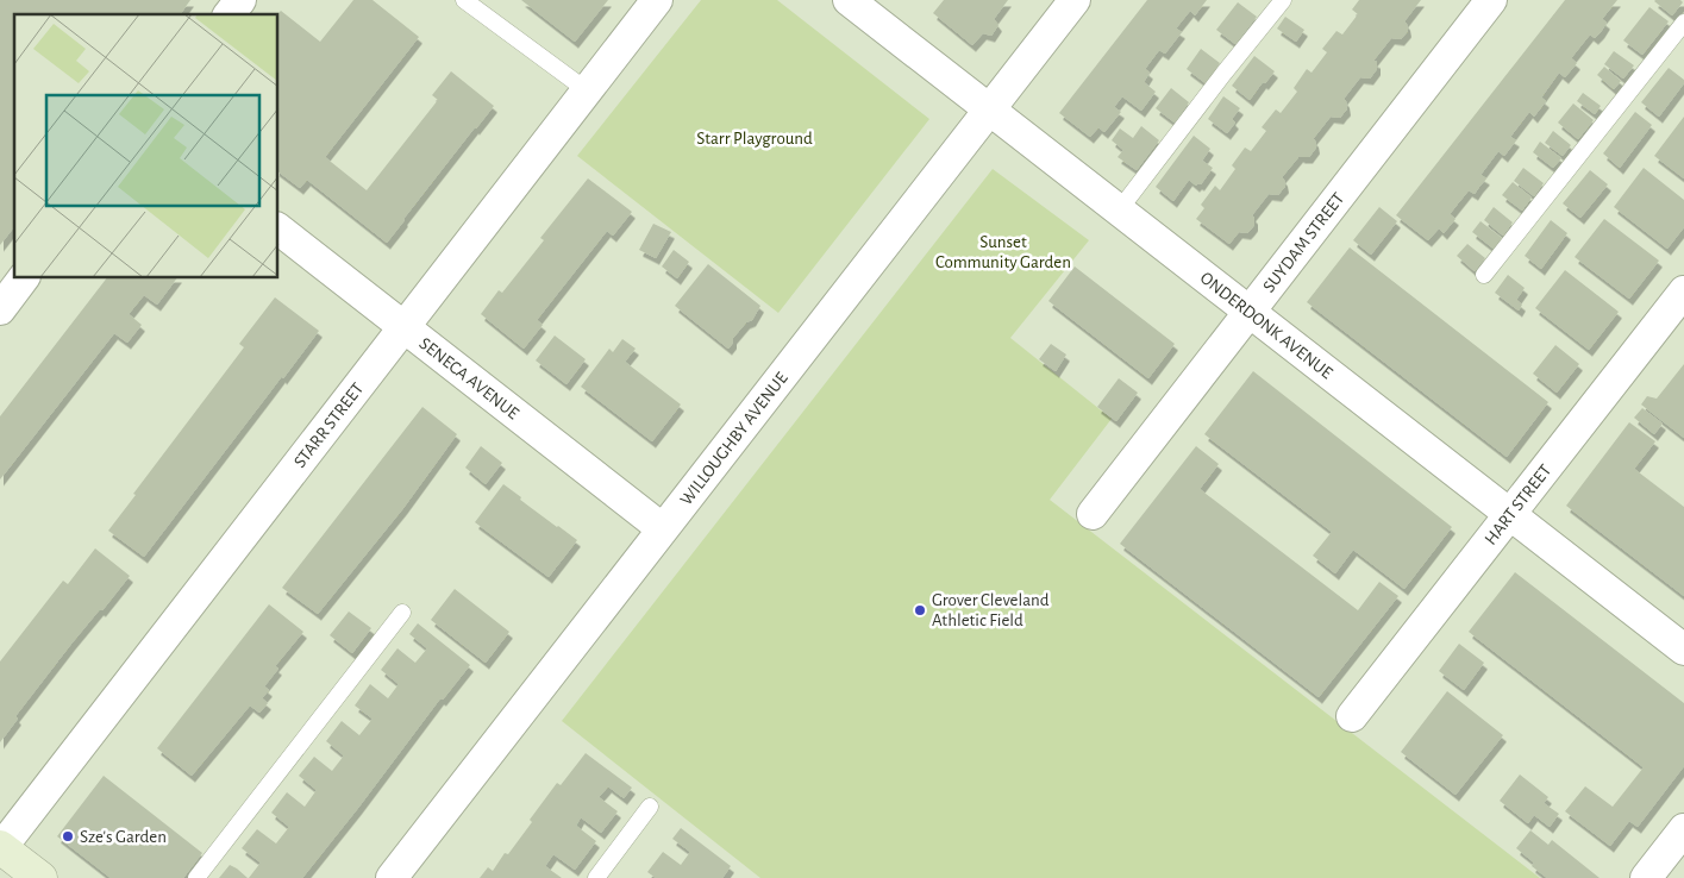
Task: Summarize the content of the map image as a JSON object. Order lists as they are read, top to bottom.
{
  "streets": {
    "street": [
      "SUYDAM STREET",
      "ONDERDONK AVENUE",
      "SENECA AVENUE",
      "STARR STREET",
      "WILLOUGHBY AVENUE",
      "HART STREET"
    ]
  },
  "crossings": [
    ["SUYDAM STREET", "ONDERDONK AVENUE"],
    ["ONDERDONK AVENUE", "WILLOUGHBY AVENUE"],
    ["ONDERDONK AVENUE", "HART STREET"],
    ["SENECA AVENUE", "STARR STREET"],
    ["SENECA AVENUE", "WILLOUGHBY AVENUE"]
  ],
  "parks": ["Starr Playground", "Sunset Community Garden"],
  "places": ["Grover Cleveland Athletic Field", "Sze's Garden"]
}
